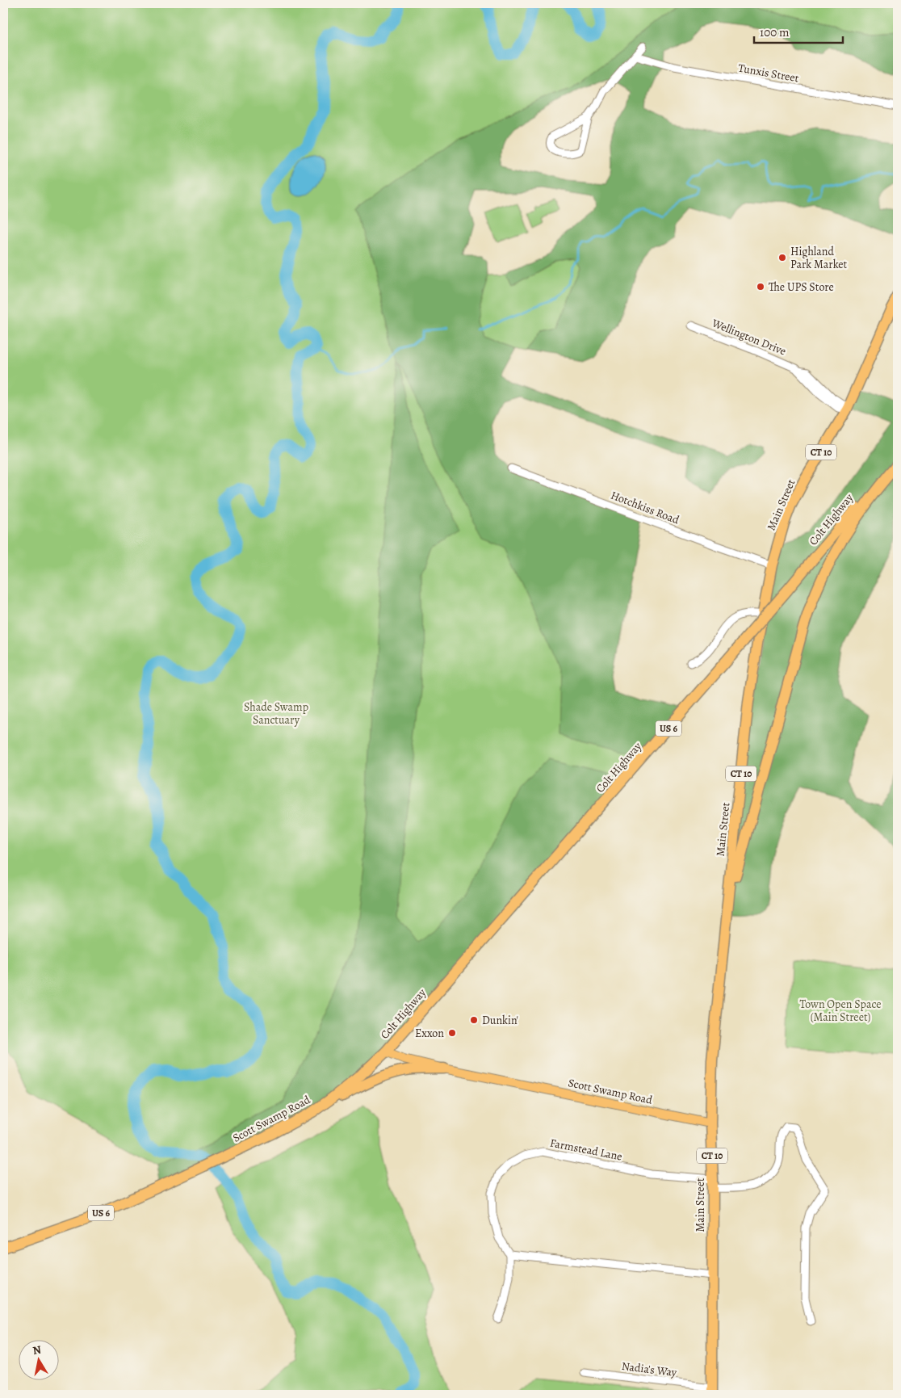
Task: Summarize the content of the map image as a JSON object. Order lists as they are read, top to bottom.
{
  "streets": {
    "highway": [
      "CT 10",
      "Main Street",
      "Colt Highway",
      "US 6",
      "Scott Swamp Road"
    ],
    "street": [
      "Tunxis Street",
      "Wellington Drive",
      "Hotchkiss Road",
      "Farmstead Lane",
      "Nadia's Way"
    ]
  },
  "crossings": [
    ["Wellington Drive", "Main Street"],
    ["Main Street", "Hotchkiss Road"],
    ["Main Street", "Scott Swamp Road"],
    ["Main Street", "Farmstead Lane"],
    ["Main Street", "Nadia's Way"],
    ["Colt Highway", "Scott Swamp Road"]
  ],
  "parks": ["Shade Swamp Sanctuary", "Town Open Space (Main Street)"],
  "places": [
    "Highland Park Market",
    "The UPS Store",
    "Dunkin'",
    "Exxon"
  ],
  "scale_bar": "100 m",
  "north": "top"
}
